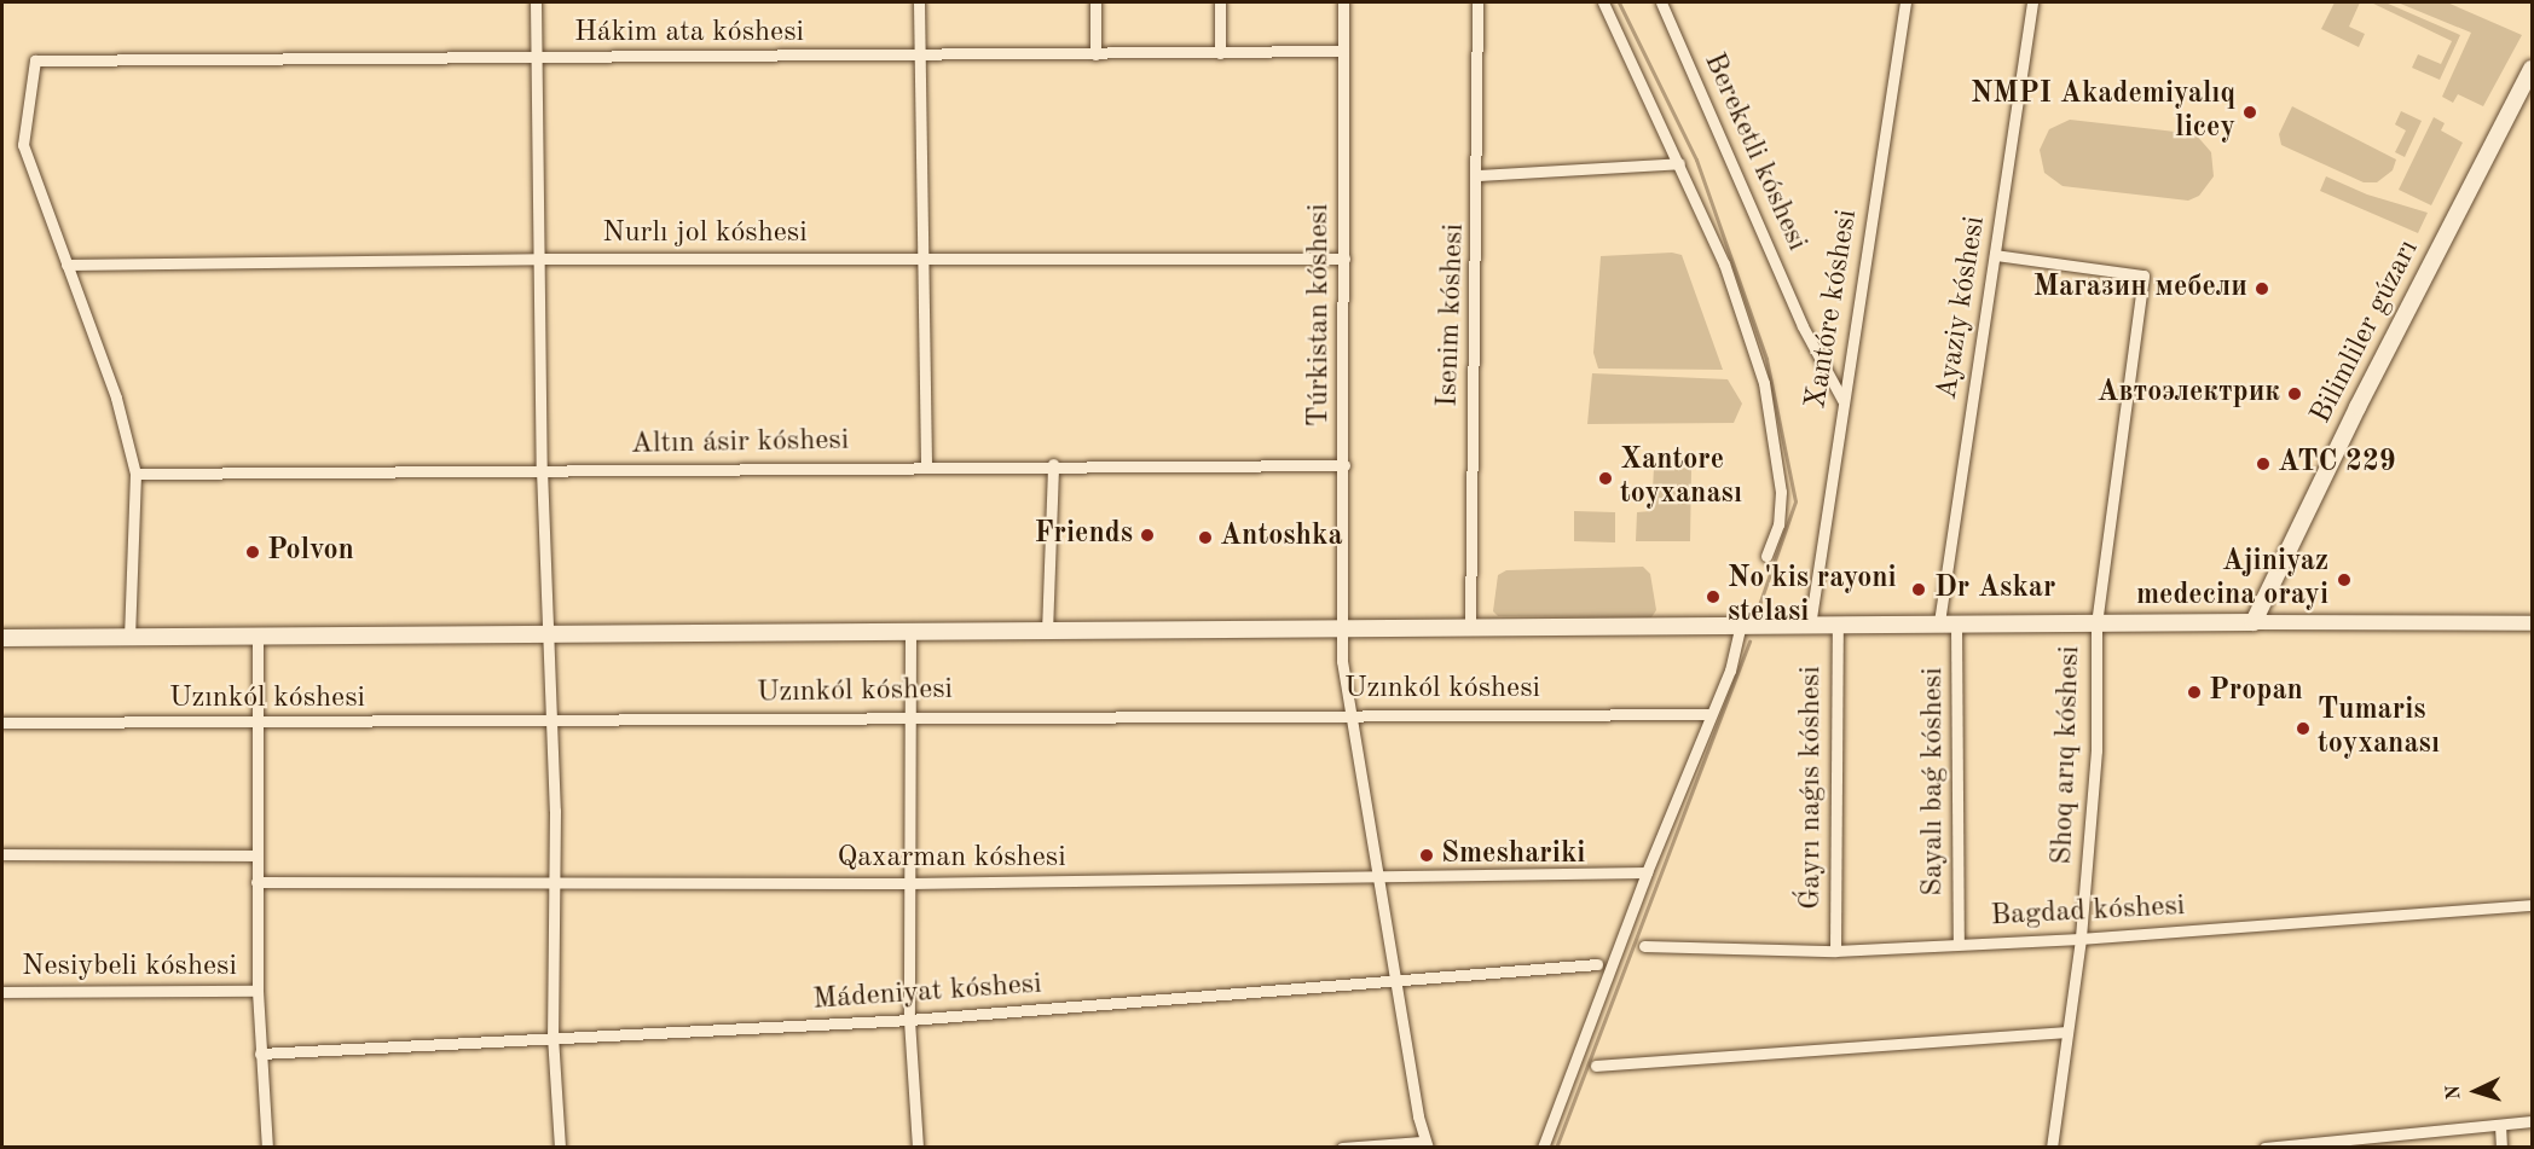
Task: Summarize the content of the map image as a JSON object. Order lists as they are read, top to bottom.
{
  "streets": {
    "main road": ["Bilimliler gúzarı"],
    "street": [
      "Hákim ata kóshesi",
      "Bereketli kóshesi",
      "Nurlı jol kóshesi",
      "Ayaziy kóshesi",
      "Xantóre kóshesi",
      "Túrkistan kóshesi",
      "Isenim kóshesi",
      "Altın ásir kóshesi",
      "Uzınkól kóshesi",
      "Shoq arıq kóshesi",
      "Sayalı baǵ kóshesi",
      "Ǵayrı naǵıs kóshesi",
      "Qaxarman kóshesi",
      "Bagdad kóshesi",
      "Nesiybeli kóshesi",
      "Mádeniyat kóshesi"
    ]
  },
  "crossings": [
    ["Hákim ata kóshesi", "Nurlı jol kóshesi"],
    ["Hákim ata kóshesi", "Túrkistan kóshesi"],
    ["Bereketli kóshesi", "Xantóre kóshesi"],
    ["Nurlı jol kóshesi", "Túrkistan kóshesi"],
    ["Ayaziy kóshesi", "Shoq arıq kóshesi"],
    ["Ayaziy kóshesi", "Sayalı baǵ kóshesi"],
    ["Túrkistan kóshesi", "Altın ásir kóshesi"],
    ["Túrkistan kóshesi", "Uzınkól kóshesi"],
    ["Túrkistan kóshesi", "Qaxarman kóshesi"],
    ["Túrkistan kóshesi", "Mádeniyat kóshesi"],
    ["Shoq arıq kóshesi", "Bagdad kóshesi"],
    ["Sayalı baǵ kóshesi", "Bagdad kóshesi"],
    ["Ǵayrı naǵıs kóshesi", "Bagdad kóshesi"]
  ],
  "places": [
    "NMPI Akademiyalıq licey",
    "Магазин мебели",
    "Автоэлектрик",
    "АТС 229",
    "Xantore toyxanası",
    "Friends",
    "Antoshka",
    "Polvon",
    "Ajiniyaz medecina orayi",
    "Dr Askar",
    "No'kis rayoni stelasi",
    "Propan",
    "Tumaris toyxanası",
    "Smeshariki"
  ],
  "north": "left"
}
